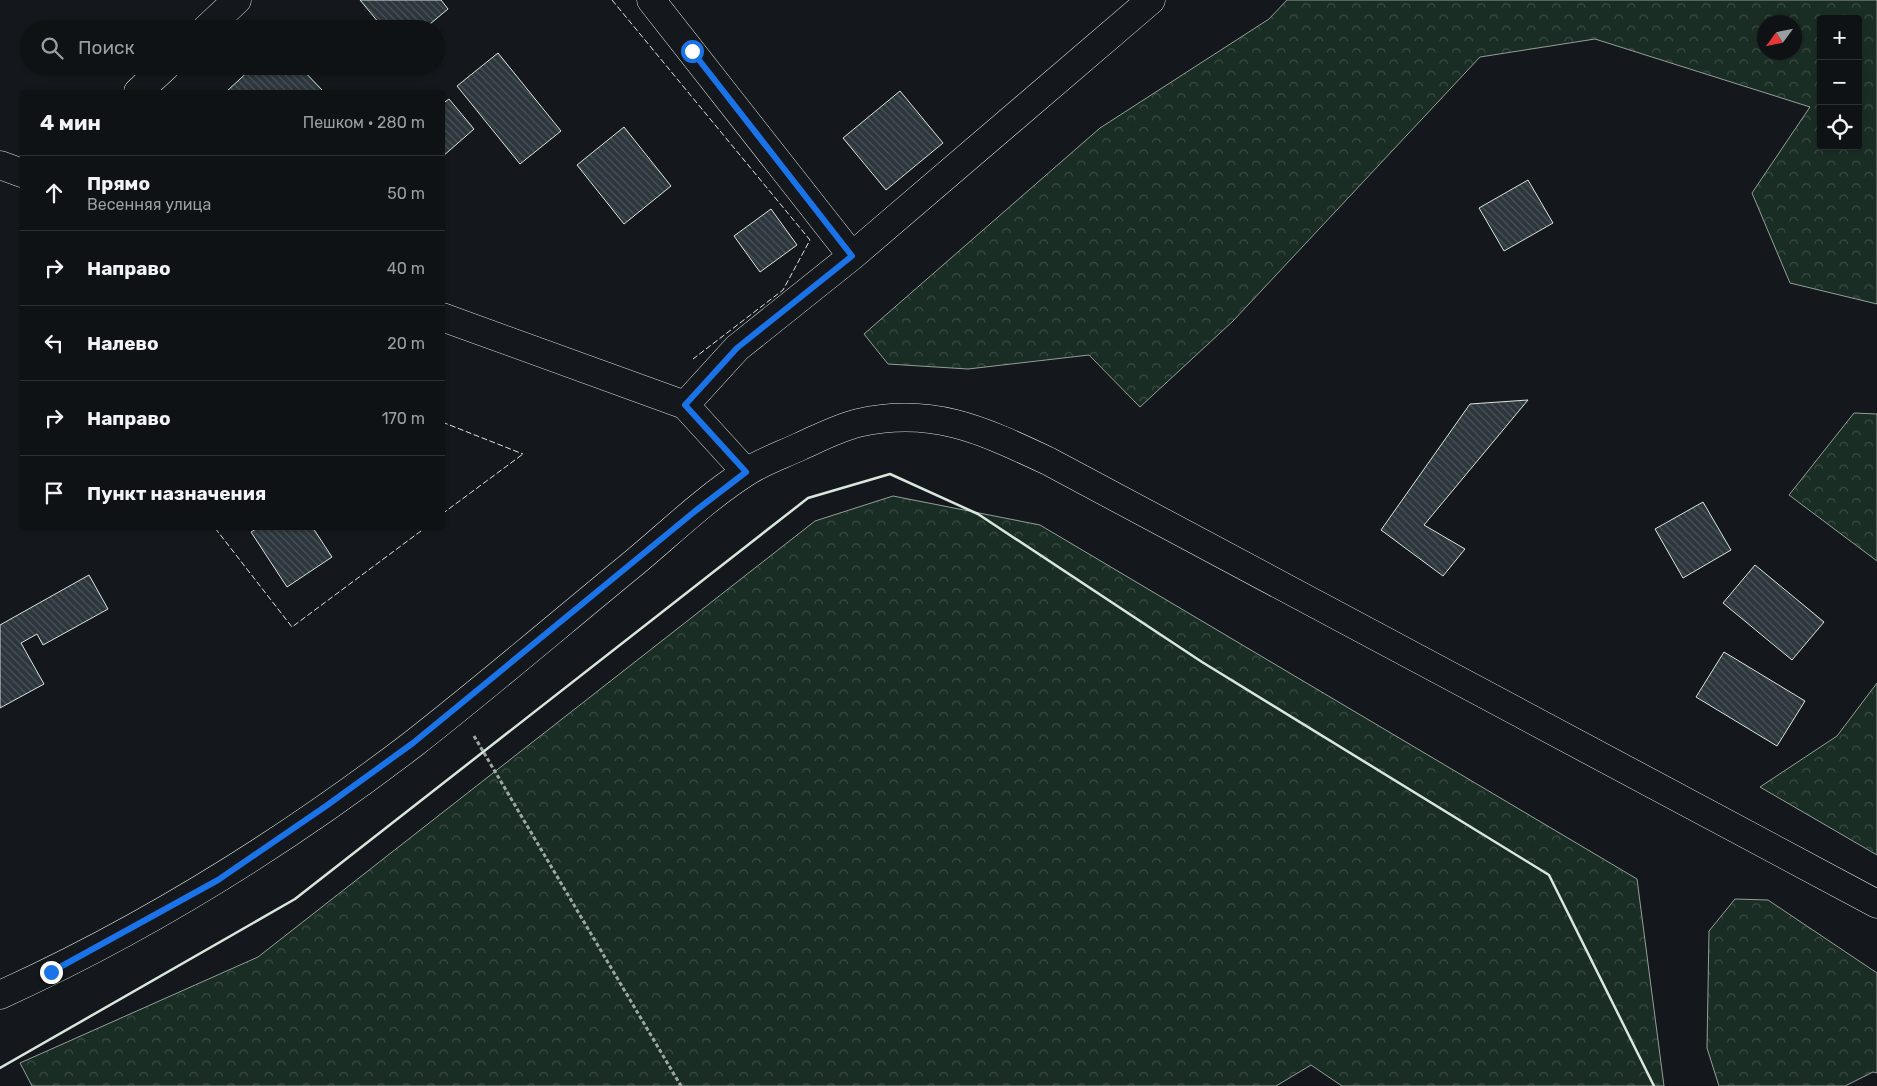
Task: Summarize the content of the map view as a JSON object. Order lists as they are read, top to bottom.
{
  "north": "bottom left",
  "page": {
    "map_buttons": ["+", "−"],
    "search": "Поиск",
    "heading": ["4 мин", "Пешком · 280 m"],
    "list": [
      ["Прямо", "Весенняя улица", "50 m"],
      ["Направо", "40 m"],
      ["Налево", "20 m"],
      ["Направо", "170 m"],
      "Пункт назначения"
    ]
  }
}
